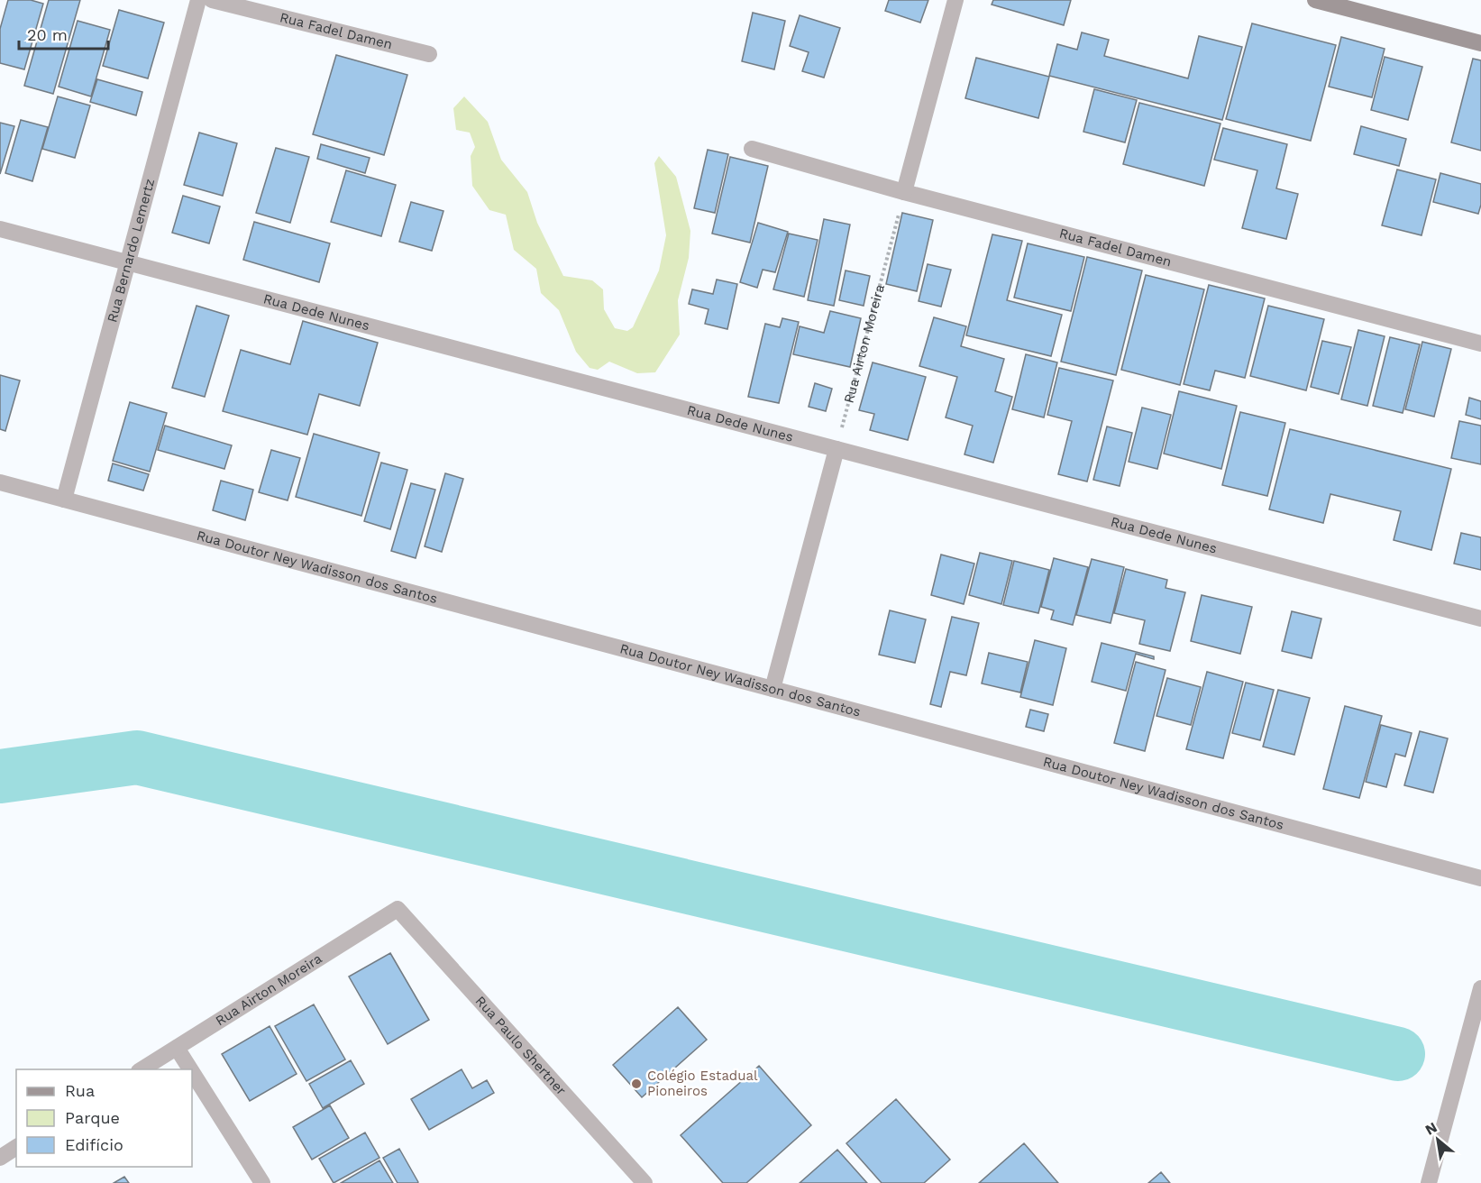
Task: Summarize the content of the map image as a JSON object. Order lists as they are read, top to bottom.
{
  "streets": {
    "street": [
      "Rua Fadel Damen",
      "Rua Bernardo Lemertz",
      "Rua Dede Nunes",
      "Rua Airton Moreira",
      "Rua Doutor Ney Wadisson dos Santos",
      "Rua Paulo Shertner"
    ]
  },
  "crossings": [
    ["Rua Fadel Damen", "Rua Airton Moreira"],
    ["Rua Bernardo Lemertz", "Rua Dede Nunes"],
    ["Rua Bernardo Lemertz", "Rua Doutor Ney Wadisson dos Santos"],
    ["Rua Dede Nunes", "Rua Airton Moreira"],
    ["Rua Airton Moreira", "Rua Paulo Shertner"]
  ],
  "places": ["Colégio Estadual Pioneiros"],
  "legend": ["Rua", "Parque", "Edifício"],
  "scale_bar": "20 m",
  "north": "top left"
}
